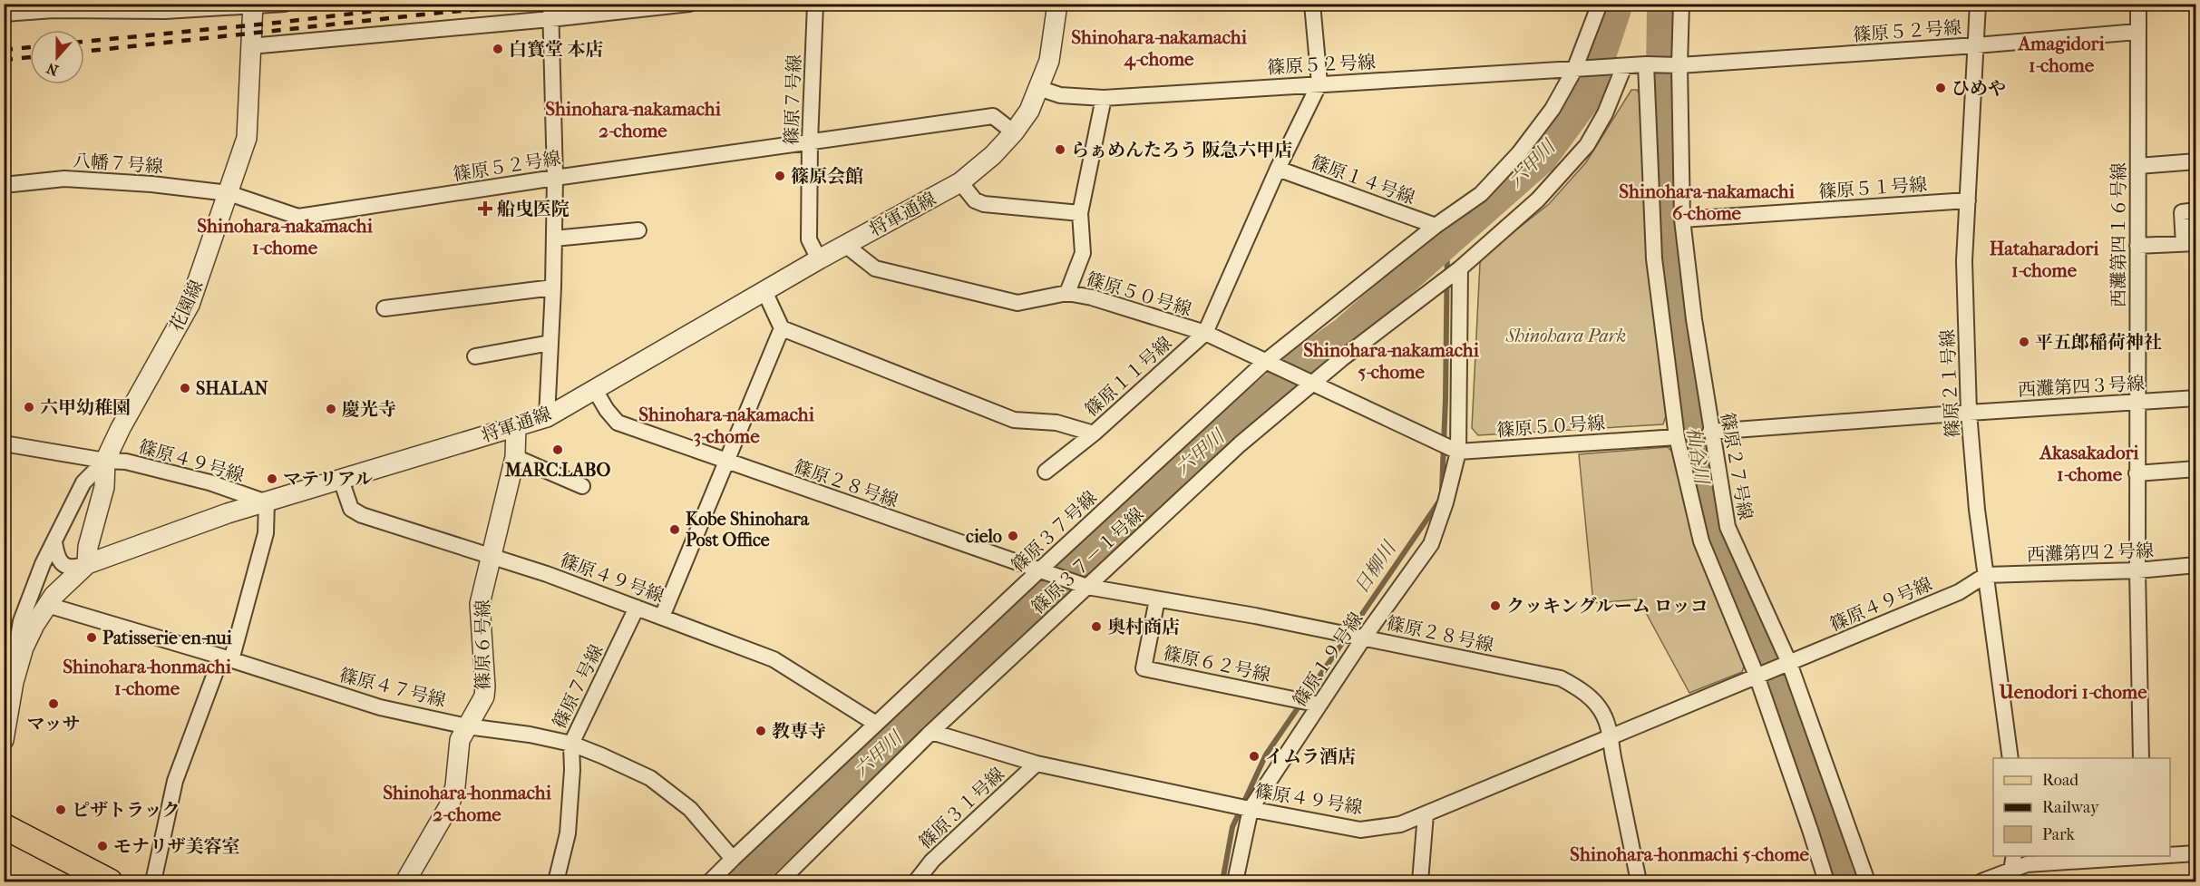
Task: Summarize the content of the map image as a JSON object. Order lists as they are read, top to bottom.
{
  "streets": {
    "street": [
      "篠原５２号線",
      "篠原７号線",
      "八幡７号線",
      "篠原１４号線",
      "篠原５１号線",
      "将軍通線",
      "西灘第四１６号線",
      "篠原５０号線",
      "花園線",
      "篠原１１号線",
      "篠原２１号線",
      "西灘第四３号線",
      "篠原４９号線",
      "篠原２７号線",
      "篠原２８号線",
      "篠原３７号線",
      "西灘第四２号線",
      "篠原３７－１号線",
      "篠原６号線",
      "篠原１９号線",
      "篠原６２号線",
      "篠原４７号線",
      "篠原３１号線"
    ]
  },
  "crossings": [
    ["篠原５２号線", "篠原７号線"],
    ["篠原５２号線", "八幡７号線"],
    ["篠原５２号線", "将軍通線"],
    ["篠原５２号線", "西灘第四１６号線"],
    ["篠原５２号線", "花園線"],
    ["篠原５２号線", "篠原１１号線"],
    ["篠原５２号線", "篠原２１号線"],
    ["篠原５２号線", "篠原２７号線"],
    ["篠原７号線", "将軍通線"],
    ["篠原７号線", "篠原４９号線"],
    ["篠原７号線", "篠原４７号線"],
    ["八幡７号線", "花園線"],
    ["篠原１４号線", "篠原１１号線"],
    ["篠原１４号線", "篠原３７号線"],
    ["篠原５１号線", "篠原２１号線"],
    ["篠原５１号線", "篠原２７号線"],
    ["将軍通線", "篠原５０号線"],
    ["将軍通線", "花園線"],
    ["将軍通線", "篠原４９号線"],
    ["将軍通線", "篠原２８号線"],
    ["将軍通線", "篠原６号線"],
    ["将軍通線", "篠原４７号線"],
    ["西灘第四１６号線", "西灘第四３号線"],
    ["西灘第四１６号線", "西灘第四２号線"],
    ["篠原５０号線", "篠原１１号線"],
    ["篠原５０号線", "篠原３７号線"],
    ["篠原５０号線", "篠原３７－１号線"],
    ["篠原５０号線", "篠原１９号線"],
    ["花園線", "篠原４９号線"],
    ["篠原２１号線", "西灘第四３号線"],
    ["篠原２１号線", "篠原４９号線"],
    ["篠原２１号線", "西灘第四２号線"],
    ["篠原４９号線", "篠原２７号線"],
    ["篠原４９号線", "篠原２８号線"],
    ["篠原４９号線", "篠原３７号線"],
    ["篠原４９号線", "西灘第四２号線"],
    ["篠原４９号線", "篠原３７－１号線"],
    ["篠原４９号線", "篠原６号線"],
    ["篠原４９号線", "篠原１９号線"],
    ["篠原４９号線", "篠原３１号線"],
    ["篠原２８号線", "篠原３７号線"],
    ["篠原２８号線", "篠原３７－１号線"],
    ["篠原２８号線", "篠原１９号線"],
    ["篠原２８号線", "篠原６２号線"],
    ["篠原３７号線", "篠原４７号線"],
    ["篠原３７－１号線", "篠原１９号線"],
    ["篠原６号線", "篠原４７号線"],
    ["篠原１９号線", "篠原６２号線"]
  ],
  "districts": [
    "Shinohara-nakamachi 4-chome",
    "Amagidori 1-chome",
    "Shinohara-nakamachi 2-chome",
    "Shinohara-nakamachi 6-chome",
    "Shinohara-nakamachi 1-chome",
    "Hataharadori 1-chome",
    "Shinohara-nakamachi 5-chome",
    "Shinohara-nakamachi 3-chome",
    "Akasakadori 1-chome",
    "Shinohara-honmachi 1-chome",
    "Uenodori 1-chome",
    "Shinohara-honmachi 2-chome",
    "Shinohara-honmachi 5-chome"
  ],
  "water": ["六甲川", "杣谷川", "日柳川"],
  "parks": ["Shinohara Park"],
  "places": {
    "other": [
      "白寳堂 本店",
      "ひめや",
      "らぁめんたろう 阪急六甲店",
      "篠原会館",
      "平五郎稲荷神社",
      "SHALAN",
      "六甲幼稚園",
      "慶光寺",
      "MARC.LABO",
      "マテリアル",
      "Kobe Shinohara Post Office",
      "cielo",
      "クッキングルーム ロッコ",
      "奥村商店",
      "Patisserie en-nui",
      "マッサ",
      "教専寺",
      "イムラ酒店",
      "ピザトラック",
      "モナリザ美容室"
    ],
    "health": ["船曳医院"]
  },
  "legend": ["Road", "Railway", "Park"],
  "north": "bottom"
}
